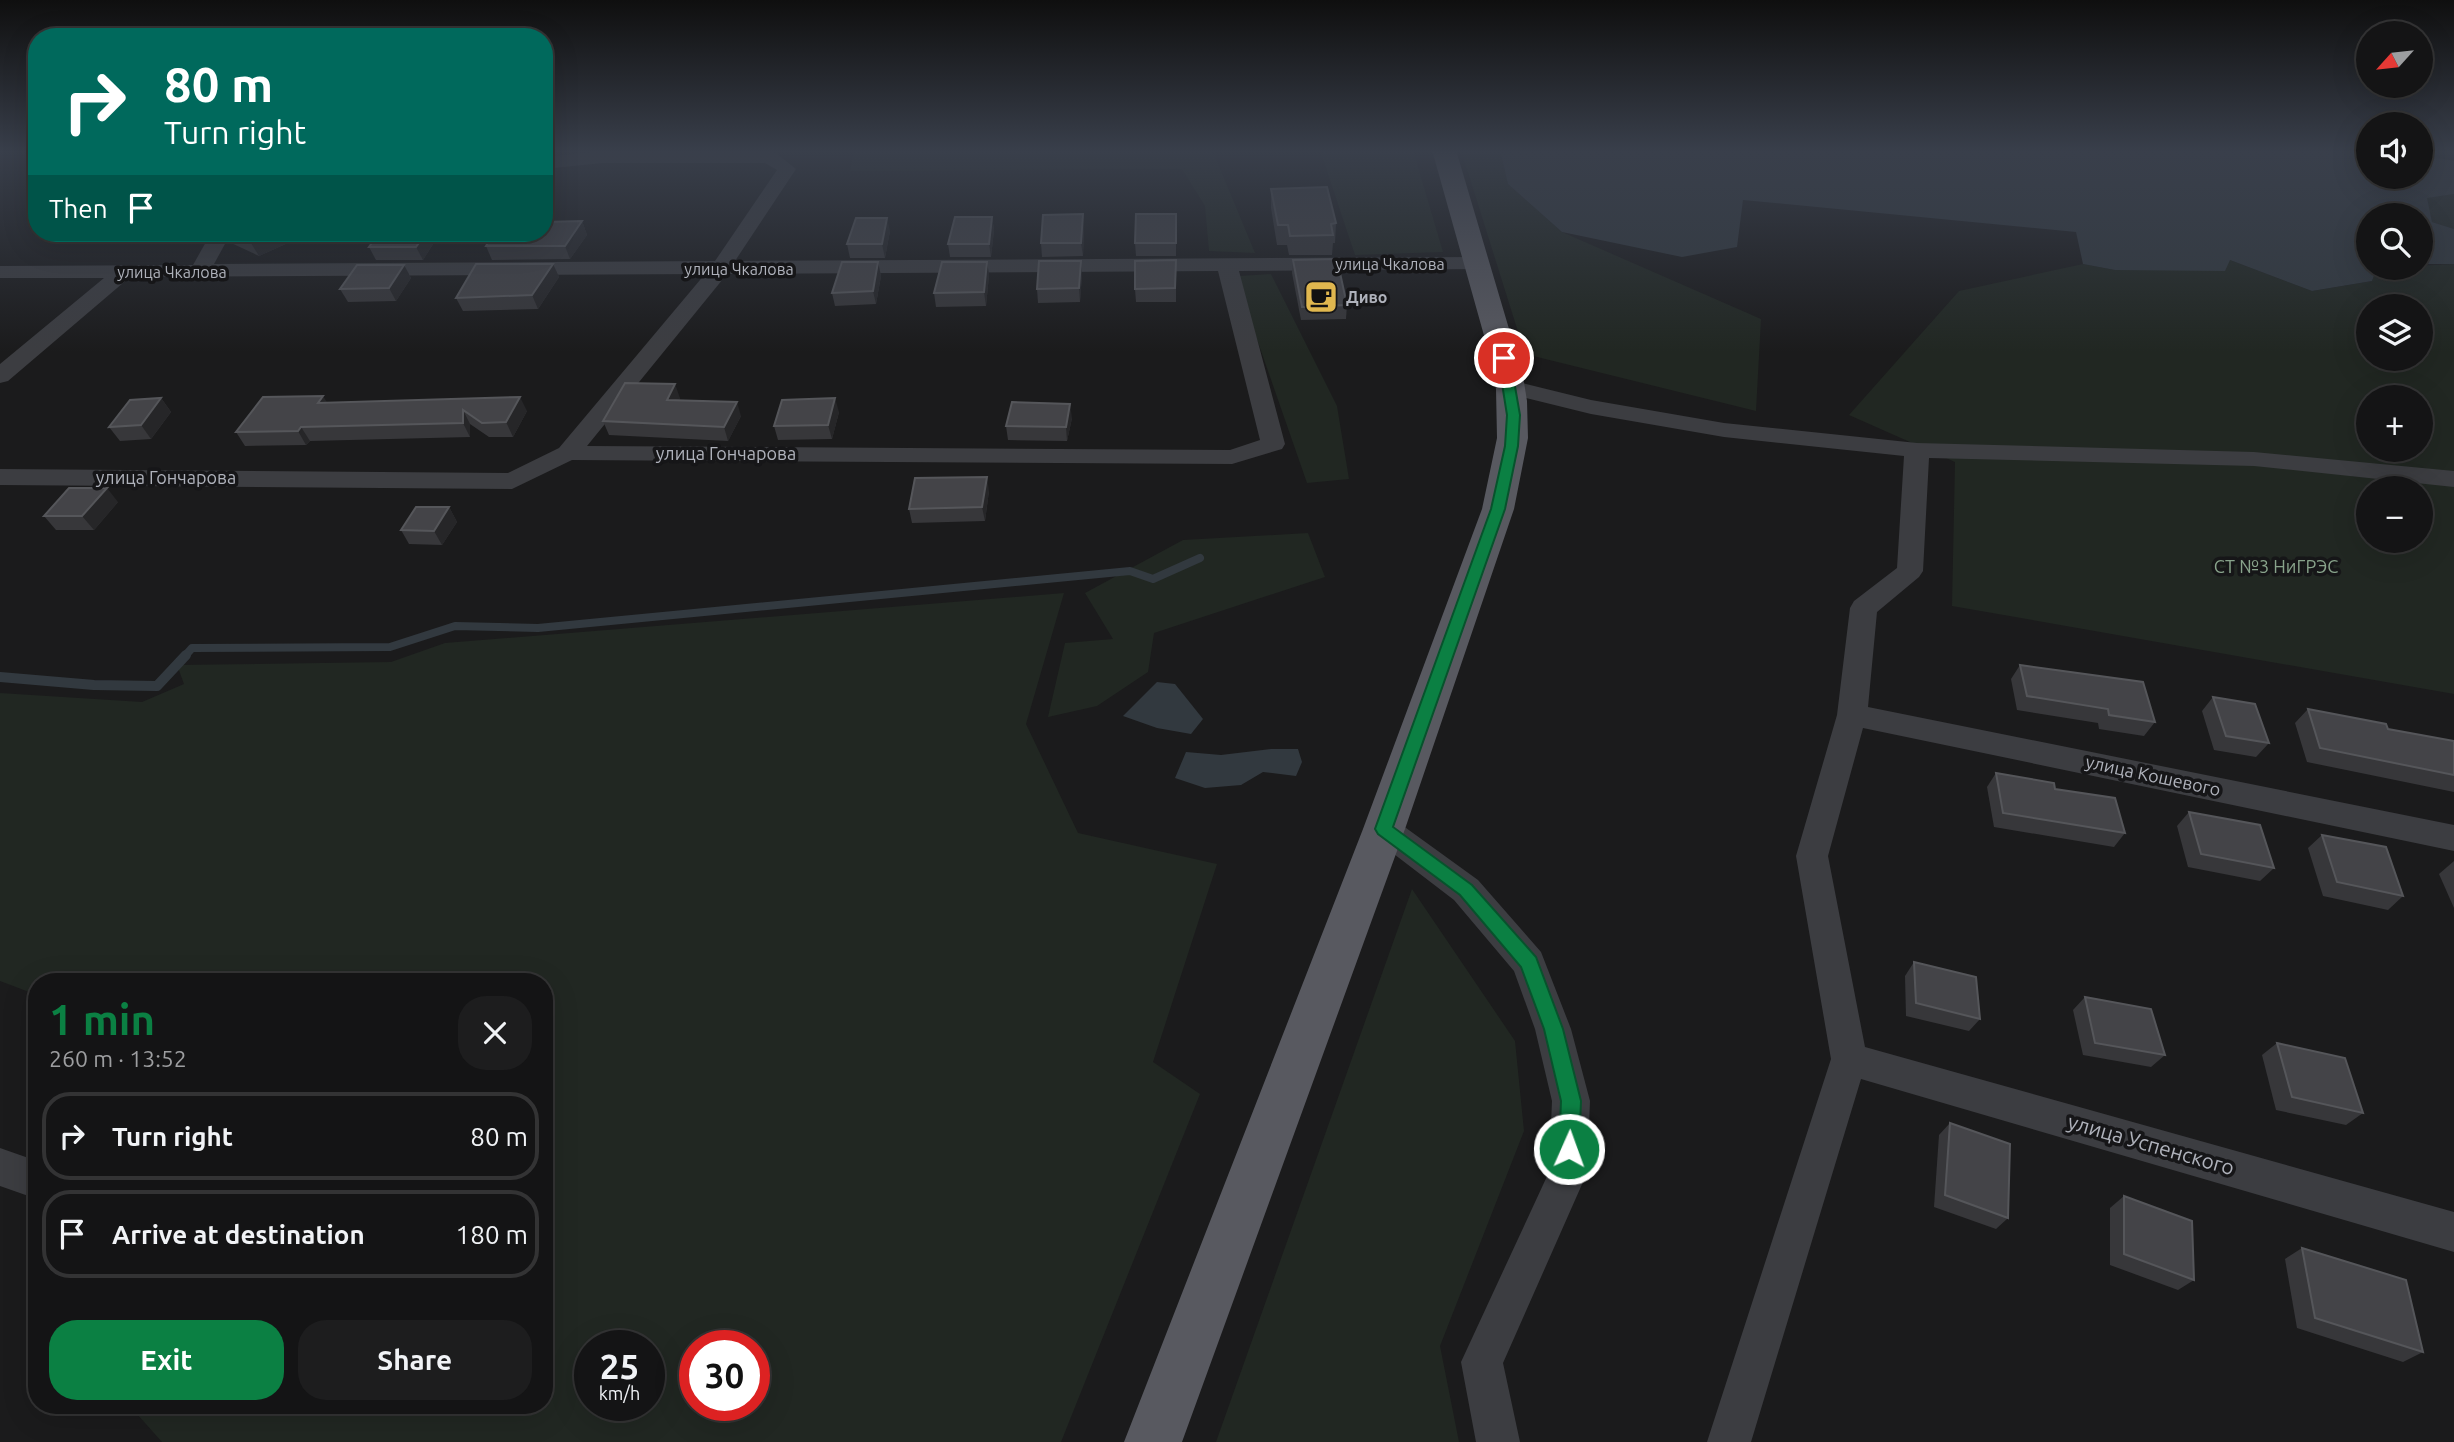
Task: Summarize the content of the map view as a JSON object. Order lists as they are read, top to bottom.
{
  "streets": {
    "street": [
      "улица Чкалова",
      "улица Гончарова",
      "улица Кошевого",
      "улица Успенского"
    ]
  },
  "crossings": [
    ["улица Чкалова", "улица Гончарова"]
  ],
  "parks": ["СТ №3 НиГРЭС"],
  "places": {
    "cafe": ["Диво"]
  },
  "north": "bottom left",
  "page": {
    "map_buttons": ["+", "−"],
    "turn": ["80 m", "Turn right"],
    "then": "Then",
    "heading": ["1 min", "260 m · 13:52"],
    "list": [
      {
        "name": "Turn right",
        "value": "80 m"
      },
      {
        "name": "Arrive at destination",
        "value": "180 m"
      }
    ],
    "buttons": ["Exit", "Share"],
    "speed": "25 km/h",
    "limit": "30"
  }
}
